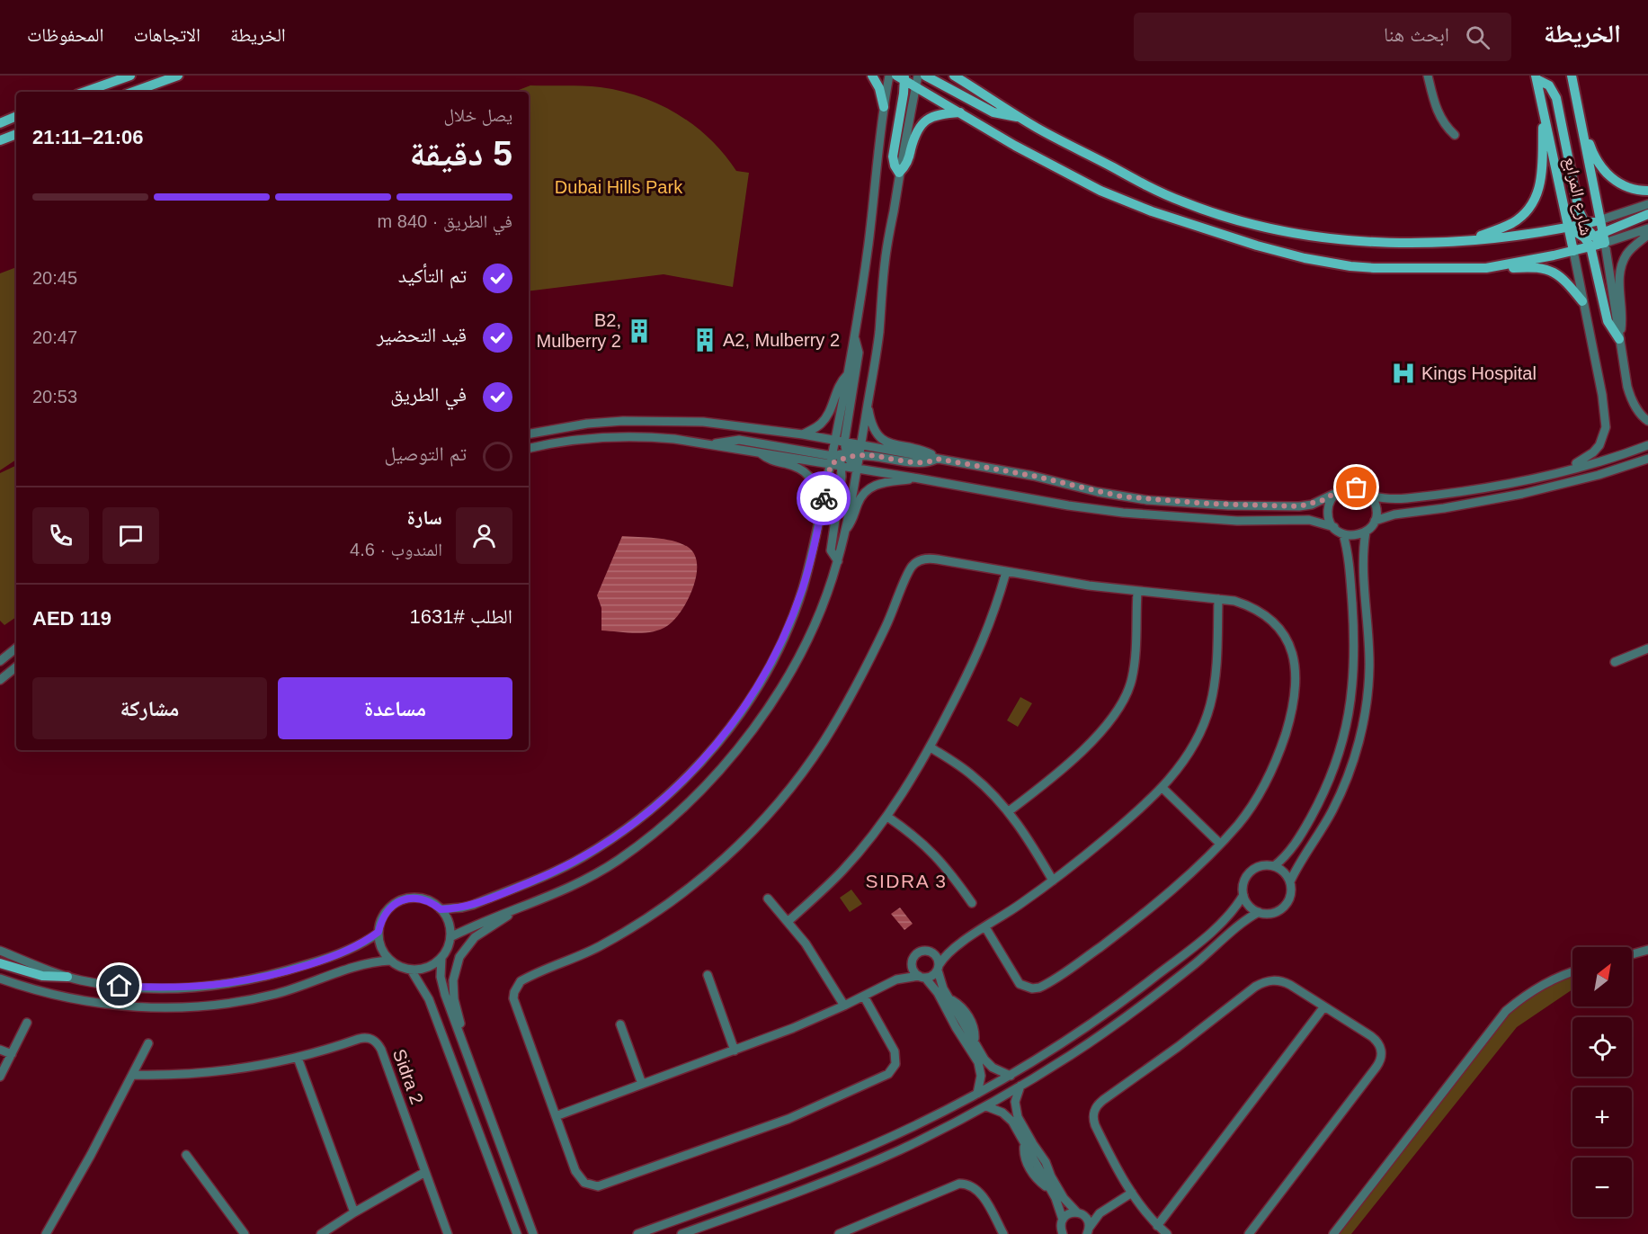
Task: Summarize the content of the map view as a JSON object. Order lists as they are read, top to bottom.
{
  "streets": {
    "main road": ["شارع المرابع"],
    "street": ["Sidra 2"]
  },
  "districts": ["SIDRA 3"],
  "parks": ["Dubai Hills Park"],
  "places": {
    "building": ["B2, Mulberry 2", "A2, Mulberry 2"],
    "hospital": ["Kings Hospital"]
  },
  "north": "top right",
  "page": {
    "header": "الخريطة",
    "search": "ابحث هنا",
    "nav": ["الخريطة", "الاتجاهات", "المحفوظات"],
    "heading": ["5 دقيقة", "يصل خلال", "21:06–21:11"],
    "panel": [
      "سارة",
      "المندوب · 4.6",
      "الطلب #1631",
      "AED 119"
    ],
    "bar": "في الطريق · 840 m",
    "list": [
      ["تم التأكيد", "20:45"],
      ["قيد التحضير", "20:47"],
      ["في الطريق", "20:53"],
      "تم التوصيل"
    ],
    "buttons": ["مساعدة", "مشاركة"],
    "map_buttons": ["+", "−"]
  }
}
